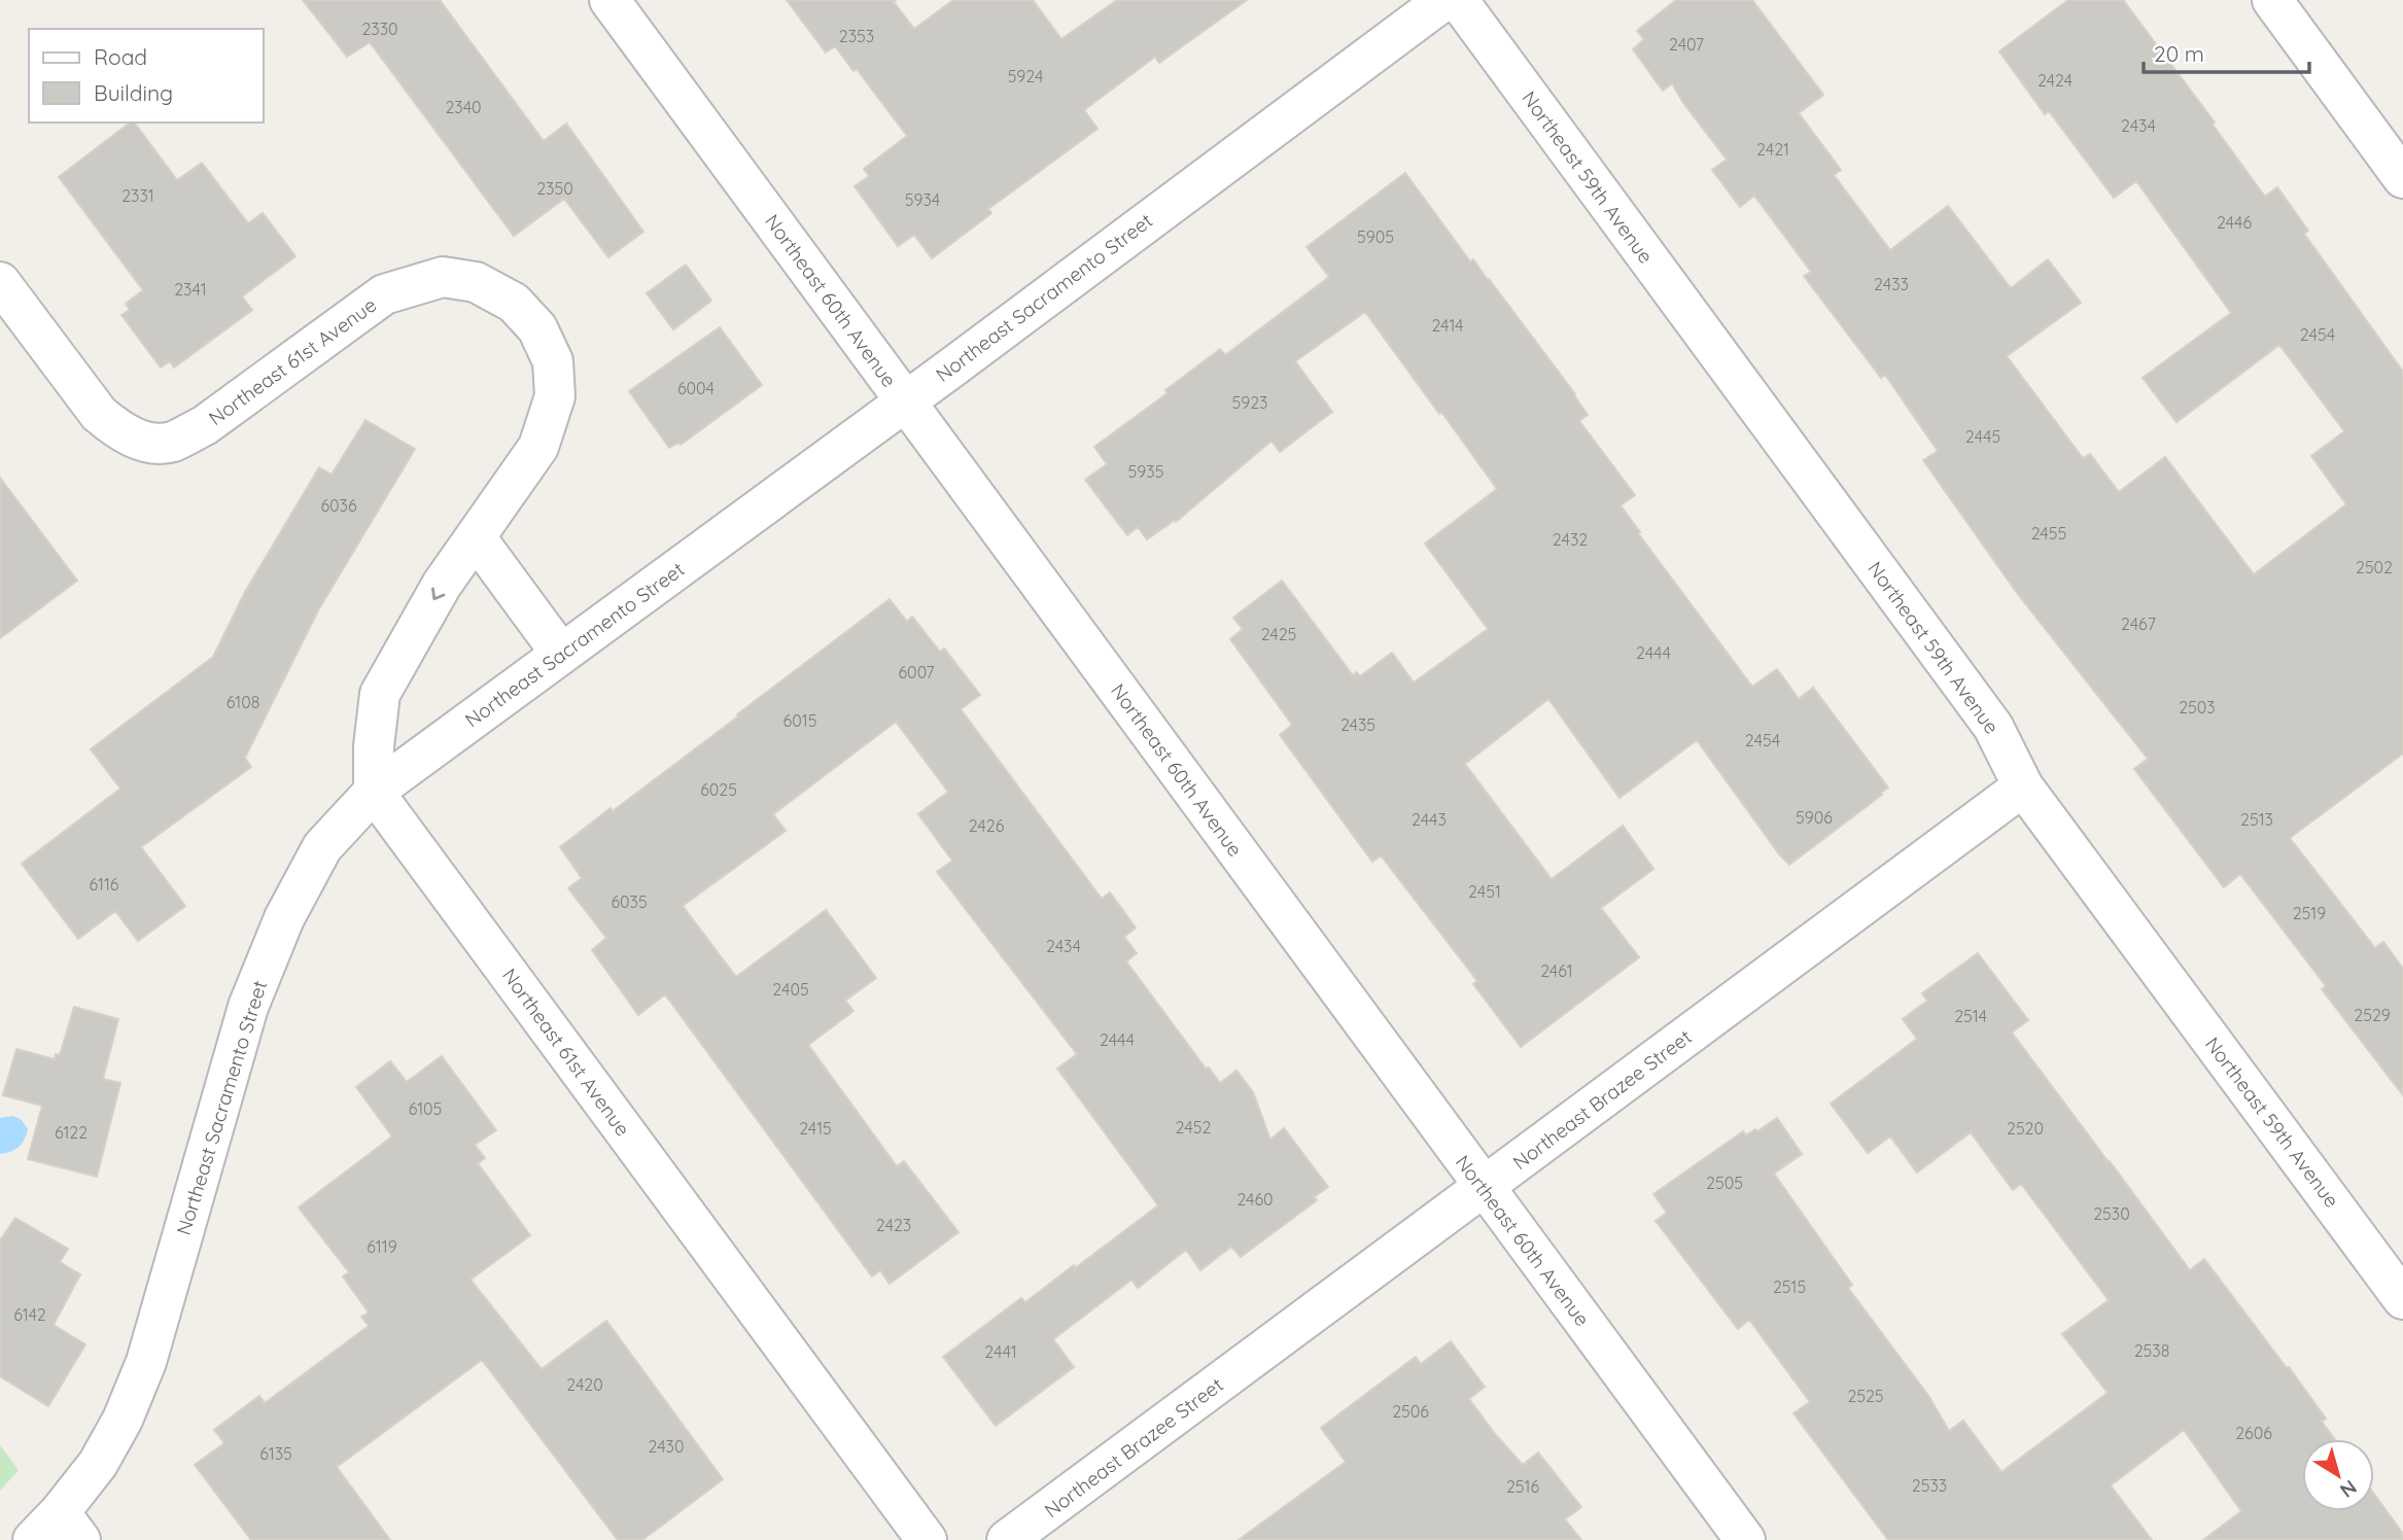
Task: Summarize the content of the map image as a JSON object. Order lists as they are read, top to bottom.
{
  "streets": {
    "street": [
      "Northeast 59th Avenue",
      "Northeast Sacramento Street",
      "Northeast 60th Avenue",
      "Northeast 61st Avenue",
      "Northeast Brazee Street"
    ]
  },
  "crossings": [
    ["Northeast 59th Avenue", "Northeast Brazee Street"],
    ["Northeast Sacramento Street", "Northeast 60th Avenue"],
    ["Northeast Sacramento Street", "Northeast 61st Avenue"],
    ["Northeast 60th Avenue", "Northeast Brazee Street"]
  ],
  "house_numbers": [
    "2330",
    "2353",
    "2407",
    "5924",
    "2424",
    "2340",
    "2434",
    "2421",
    "2350",
    "2331",
    "5934",
    "2446",
    "5905",
    "2433",
    "2341",
    "2414",
    "2454",
    "6004",
    "5923",
    "2445",
    "5935",
    "6036",
    "2455",
    "2432",
    "2502",
    "2467",
    "2425",
    "2444",
    "6007",
    "6108",
    "2503",
    "6015",
    "2435",
    "2454",
    "6025",
    "5906",
    "2443",
    "2513",
    "2426",
    "6116",
    "2451",
    "6035",
    "2519",
    "2434",
    "2461",
    "2405",
    "2529",
    "2514",
    "2444",
    "6105",
    "2452",
    "2415",
    "2520",
    "6122",
    "2505",
    "2460",
    "2530",
    "2423",
    "6119",
    "2515",
    "6142",
    "2538",
    "2441",
    "2420",
    "2525",
    "2506",
    "2606",
    "2430",
    "6135",
    "2533",
    "2516"
  ],
  "legend": ["Road", "Building"],
  "scale_bar": "20 m",
  "north": "bottom right"
}
